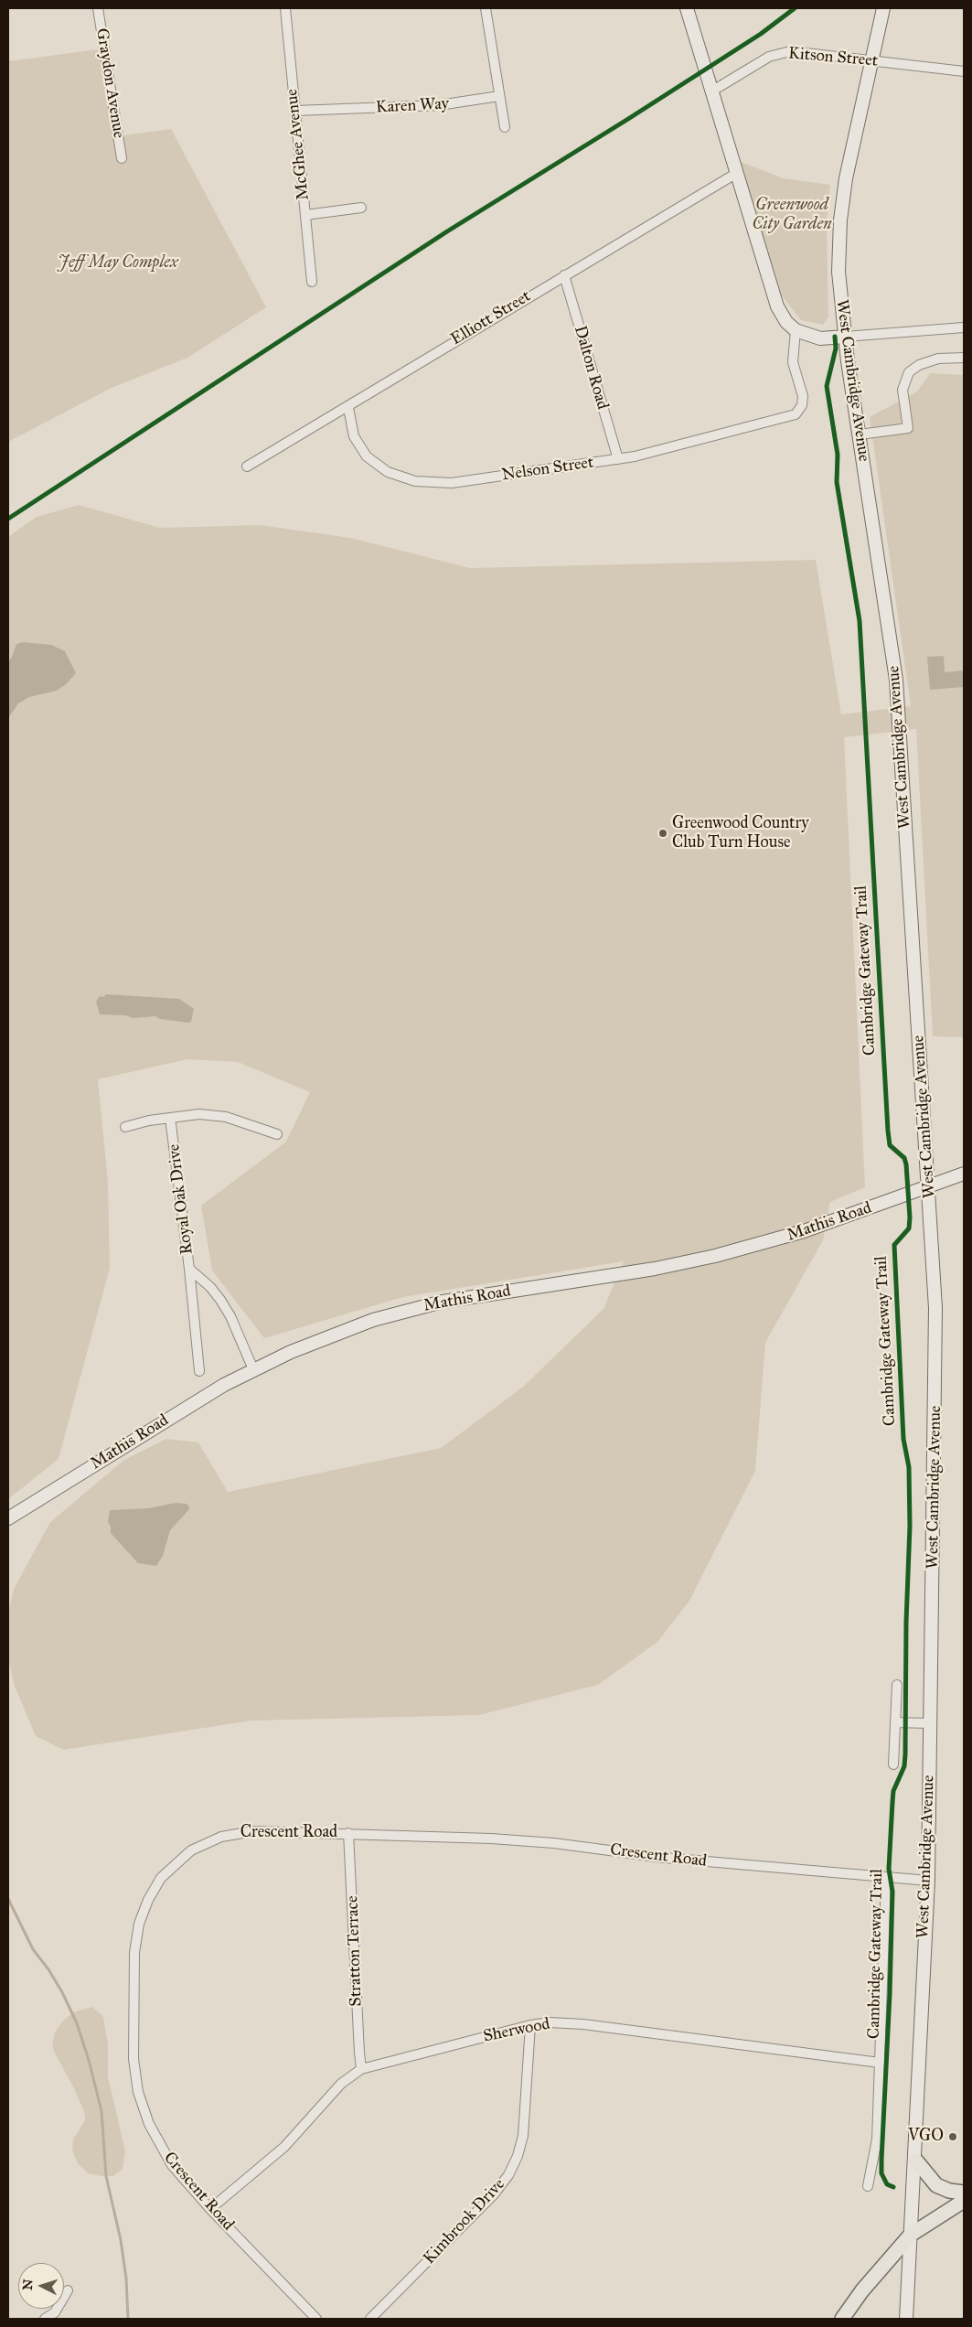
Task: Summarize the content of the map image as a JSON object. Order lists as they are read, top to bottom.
{
  "streets": {
    "main road": ["West Cambridge Avenue", "Mathis Road"],
    "street": [
      "Kitson Street",
      "Graydon Avenue",
      "Karen Way",
      "McGhee Avenue",
      "Elliott Street",
      "Dalton Road",
      "Nelson Street",
      "Royal Oak Drive",
      "Crescent Road",
      "Stratton Terrace",
      "Sherwood",
      "Kimbrook Drive"
    ],
    "cycle path": ["Cambridge Gateway Trail"]
  },
  "crossings": [
    ["Kitson Street", "West Cambridge Avenue"],
    ["Karen Way", "McGhee Avenue"],
    ["Elliott Street", "Dalton Road"],
    ["Elliott Street", "Nelson Street"],
    ["Dalton Road", "Nelson Street"],
    ["West Cambridge Avenue", "Mathis Road"],
    ["West Cambridge Avenue", "Crescent Road"],
    ["Royal Oak Drive", "Mathis Road"],
    ["Crescent Road", "Stratton Terrace"],
    ["Crescent Road", "Sherwood"],
    ["Stratton Terrace", "Sherwood"],
    ["Sherwood", "Kimbrook Drive"]
  ],
  "parks": ["Greenwood City Garden", "Jeff May Complex"],
  "places": ["Greenwood Country Club Turn House", "VGO"],
  "north": "left"
}
